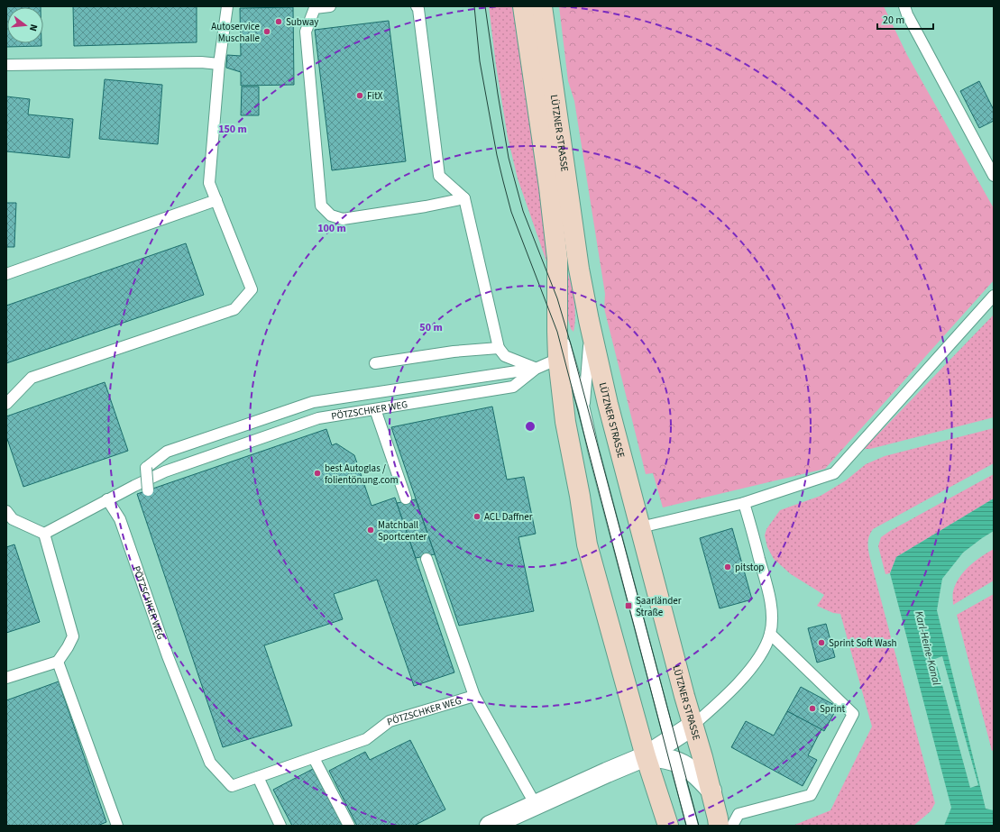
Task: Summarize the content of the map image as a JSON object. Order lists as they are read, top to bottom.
{
  "streets": {
    "main road": ["LÜTZNER STRASSE"],
    "lane": ["PÖTZSCHKER WEG"]
  },
  "crossings": [
    ["LÜTZNER STRASSE", "PÖTZSCHKER WEG"]
  ],
  "water": ["Karl-Heine-Kanal"],
  "places": {
    "other": [
      "Subway",
      "Autoservice Muschalle",
      "FitX",
      "best Autoglas / folientönung.com",
      "ACL Daffner",
      "Matchball Sportcenter",
      "pitstop",
      "Sprint Soft Wash",
      "Sprint"
    ],
    "transit": ["Saarländer Straße"]
  },
  "scale_bar": "20 m",
  "north": "right",
  "rings": ["150 m", "100 m", "50 m"]
}
